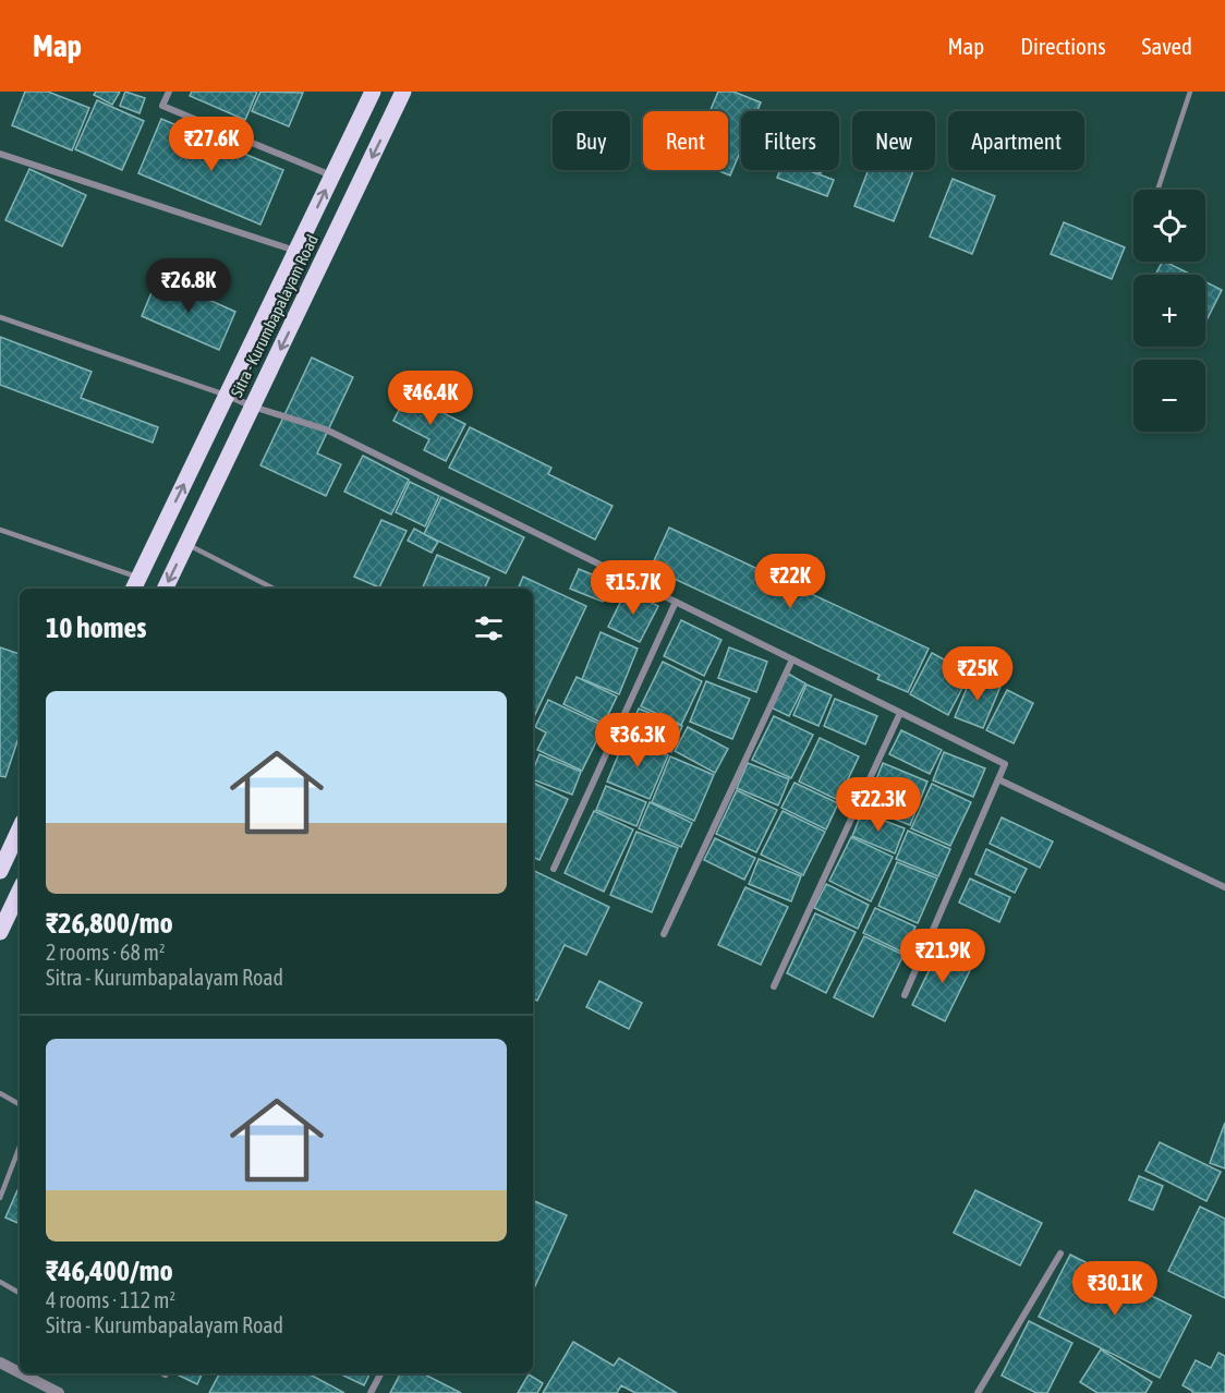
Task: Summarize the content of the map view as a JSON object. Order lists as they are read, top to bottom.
{
  "streets": {
    "main road": ["Sitra - Kurumbapalayam Road"]
  },
  "page": {
    "header": "Map",
    "nav": ["Map", "Directions", "Saved"],
    "chip": [
      "Buy",
      "Rent",
      "Filters",
      "New",
      "Apartment"
    ],
    "price": [
      "₹27.6K",
      "₹26.8K",
      "₹46.4K",
      "₹22K",
      "₹15.7K",
      "₹25K",
      "₹36.3K",
      "₹22.3K",
      "₹21.9K",
      "₹30.1K"
    ],
    "map_buttons": ["+", "−"],
    "heading": "10 homes",
    "list": [
      {
        "name": "₹26,800/mo",
        "note": "2 rooms · 68 m² · Sitra - Kurumbapalayam Road"
      },
      {
        "name": "₹46,400/mo",
        "note": "4 rooms · 112 m² · Sitra - Kurumbapalayam Road"
      }
    ]
  }
}
